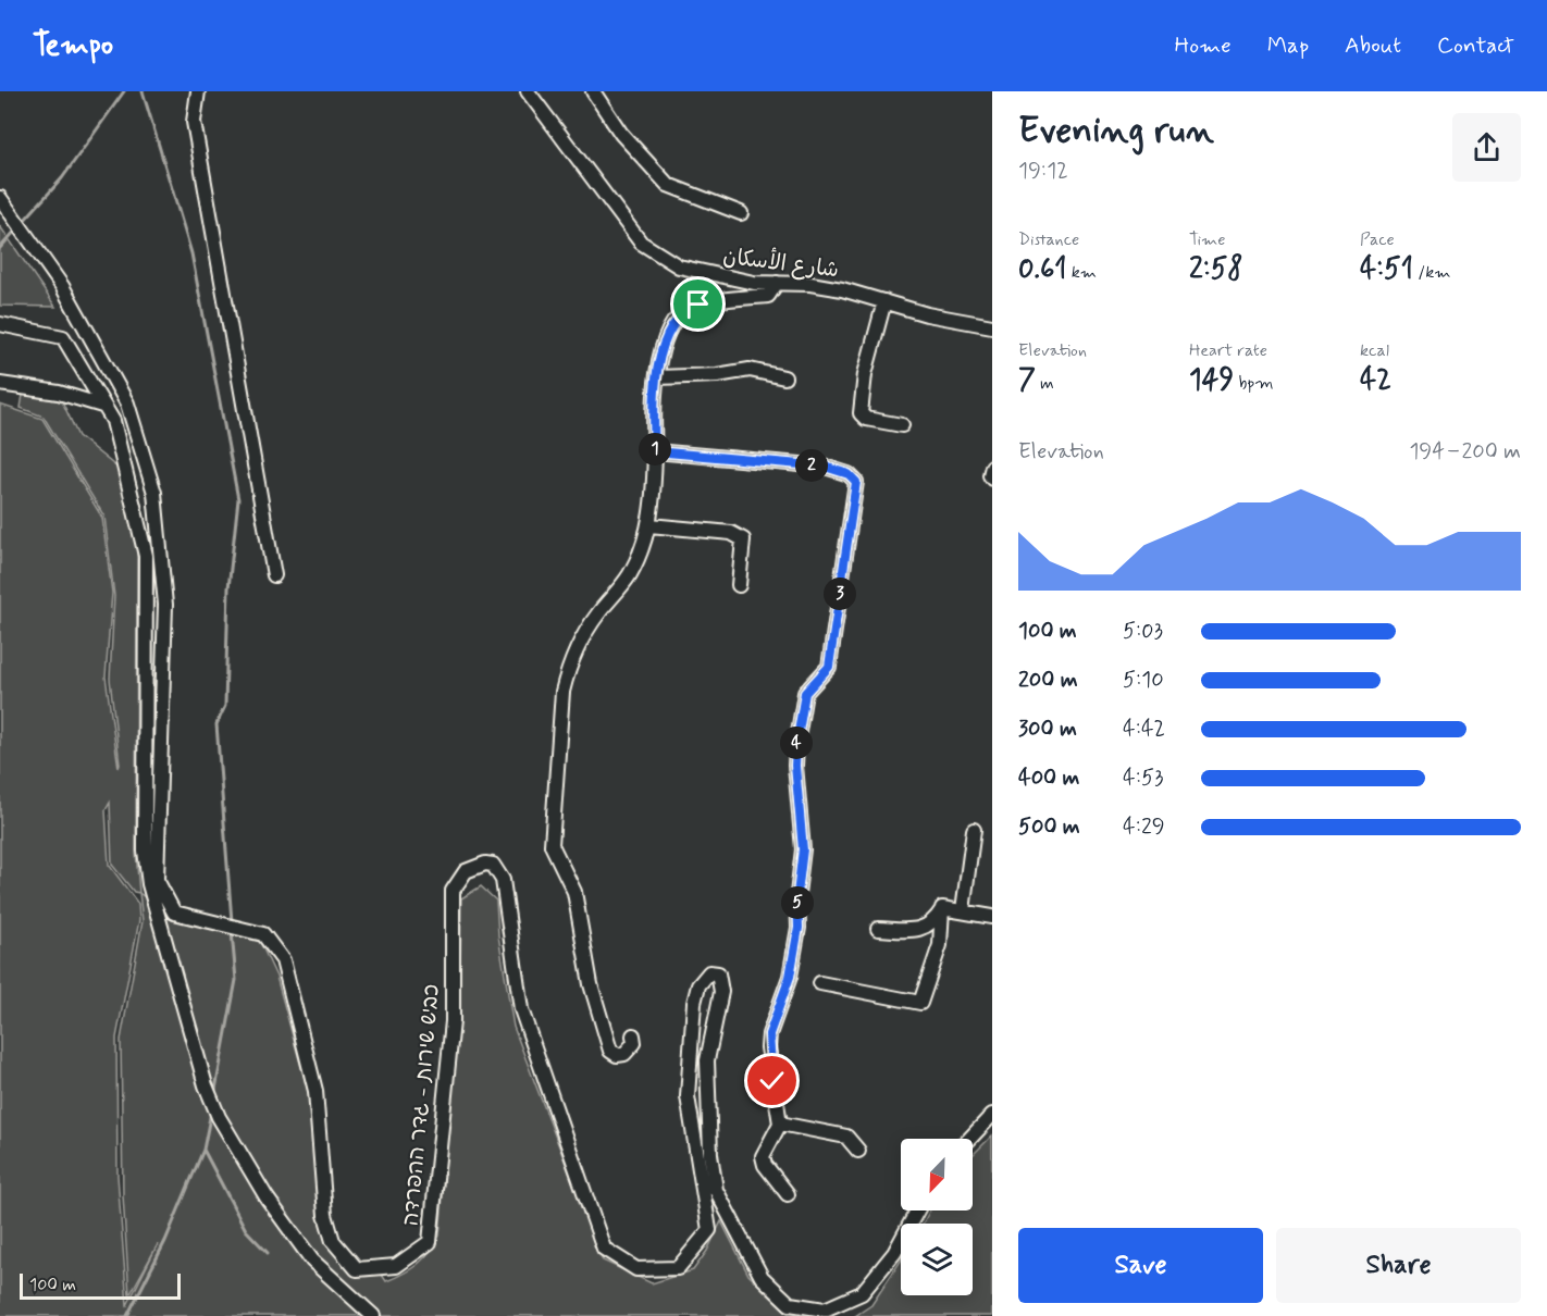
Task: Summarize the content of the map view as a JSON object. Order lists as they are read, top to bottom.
{
  "streets": {
    "street": ["شارع الأسكان", "כביש שירות - גדר ההפרדה"]
  },
  "scale_bar": "100 m",
  "north": "bottom left",
  "page": {
    "header": "Tempo",
    "nav": [
      "Home",
      "Map",
      "About",
      "Contact"
    ],
    "heading": ["Evening run", "19:12"],
    "stats": [
      ["Distance", "0.61 km"],
      ["Time", "2:58"],
      ["Pace", "4:51 /km"],
      ["Elevation", "7 m"],
      ["Heart rate", "149 bpm"],
      ["kcal", "42"]
    ],
    "chart": ["Elevation", "194–200 m"],
    "pins": [
      "1",
      "2",
      "3",
      "4",
      "5"
    ],
    "list": [
      {
        "name": "100 m",
        "note": "5:03"
      },
      {
        "name": "200 m",
        "note": "5:10"
      },
      {
        "name": "300 m",
        "note": "4:42"
      },
      {
        "name": "400 m",
        "note": "4:53"
      },
      {
        "name": "500 m",
        "note": "4:29"
      }
    ],
    "buttons": ["Save", "Share"],
    "scale": "100 m"
  }
}
